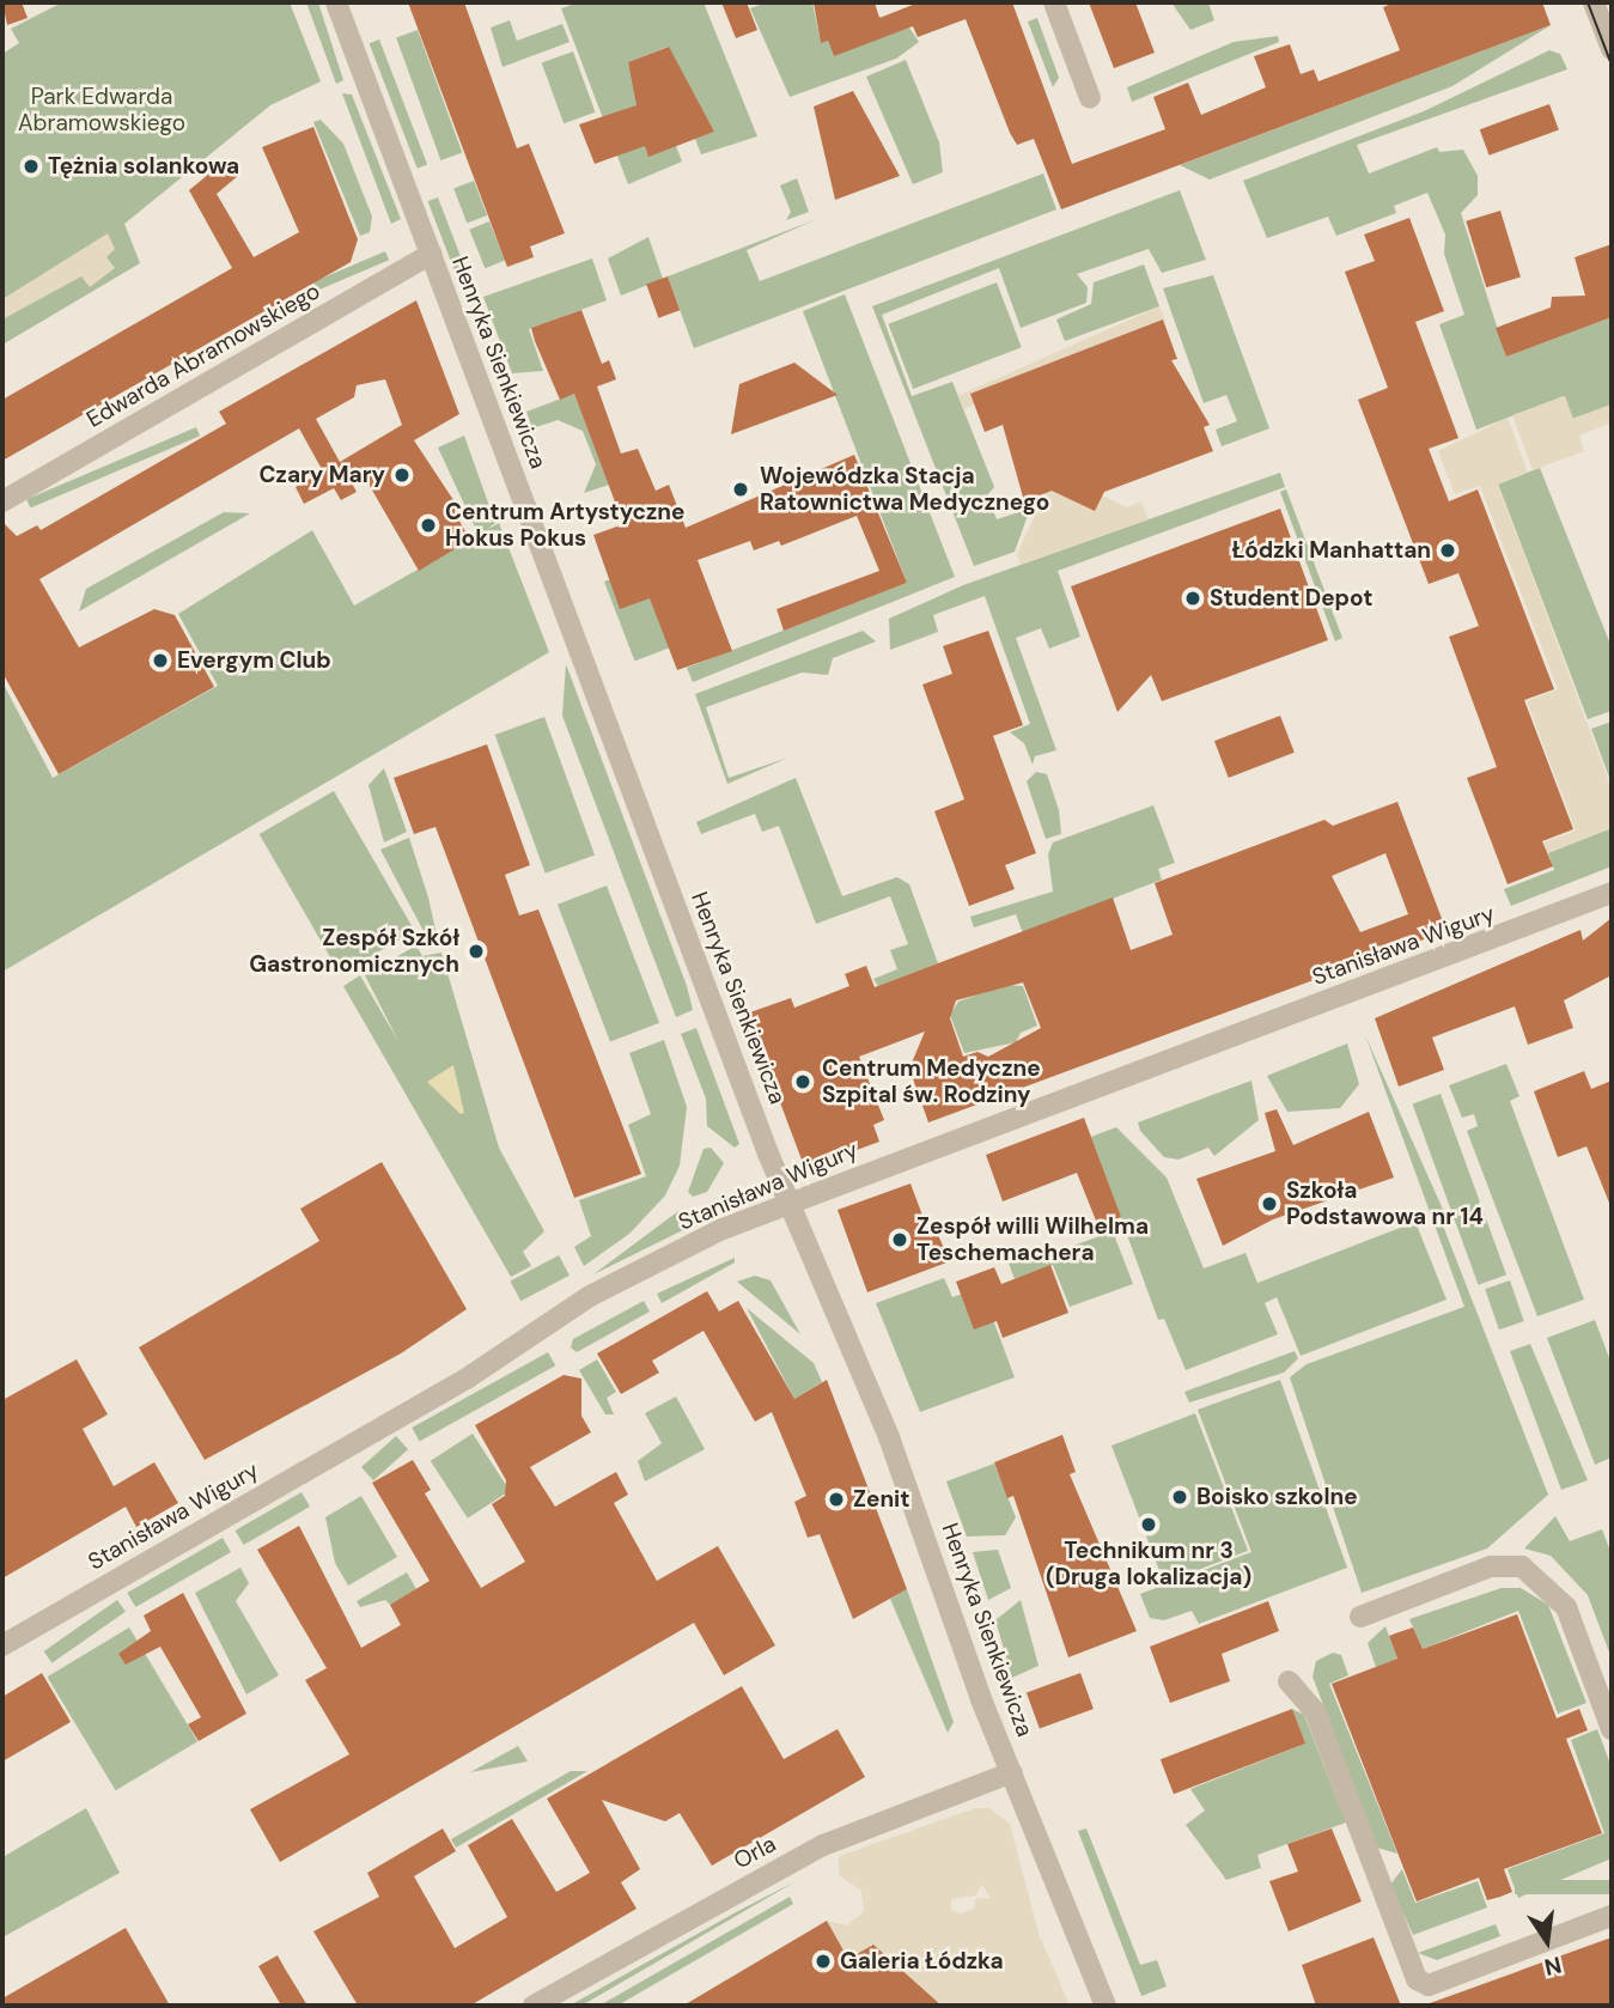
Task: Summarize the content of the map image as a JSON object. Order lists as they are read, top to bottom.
{
  "streets": {
    "street": [
      "Edwarda Abramowskiego",
      "Henryka Sienkiewicza",
      "Stanisława Wigury",
      "Orla"
    ]
  },
  "crossings": [
    ["Edwarda Abramowskiego", "Henryka Sienkiewicza"],
    ["Henryka Sienkiewicza", "Stanisława Wigury"],
    ["Henryka Sienkiewicza", "Orla"]
  ],
  "parks": ["Park Edwarda Abramowskiego"],
  "places": [
    "Tężnia solankowa",
    "Czary Mary",
    "Wojewódzka Stacja Ratownictwa Medycznego",
    "Centrum Artystyczne Hokus Pokus",
    "Łódzki Manhattan",
    "Student Depot",
    "Evergym Club",
    "Zespół Szkół Gastronomicznych",
    "Centrum Medyczne Szpital św. Rodziny",
    "Szkoła Podstawowa nr 14",
    "Zespół willi Wilhelma Teschemachera",
    "Boisko szkolne",
    "Zenit",
    "Technikum nr 3 (Druga lokalizacja)",
    "Galeria Łódzka"
  ],
  "north": "bottom"
}
